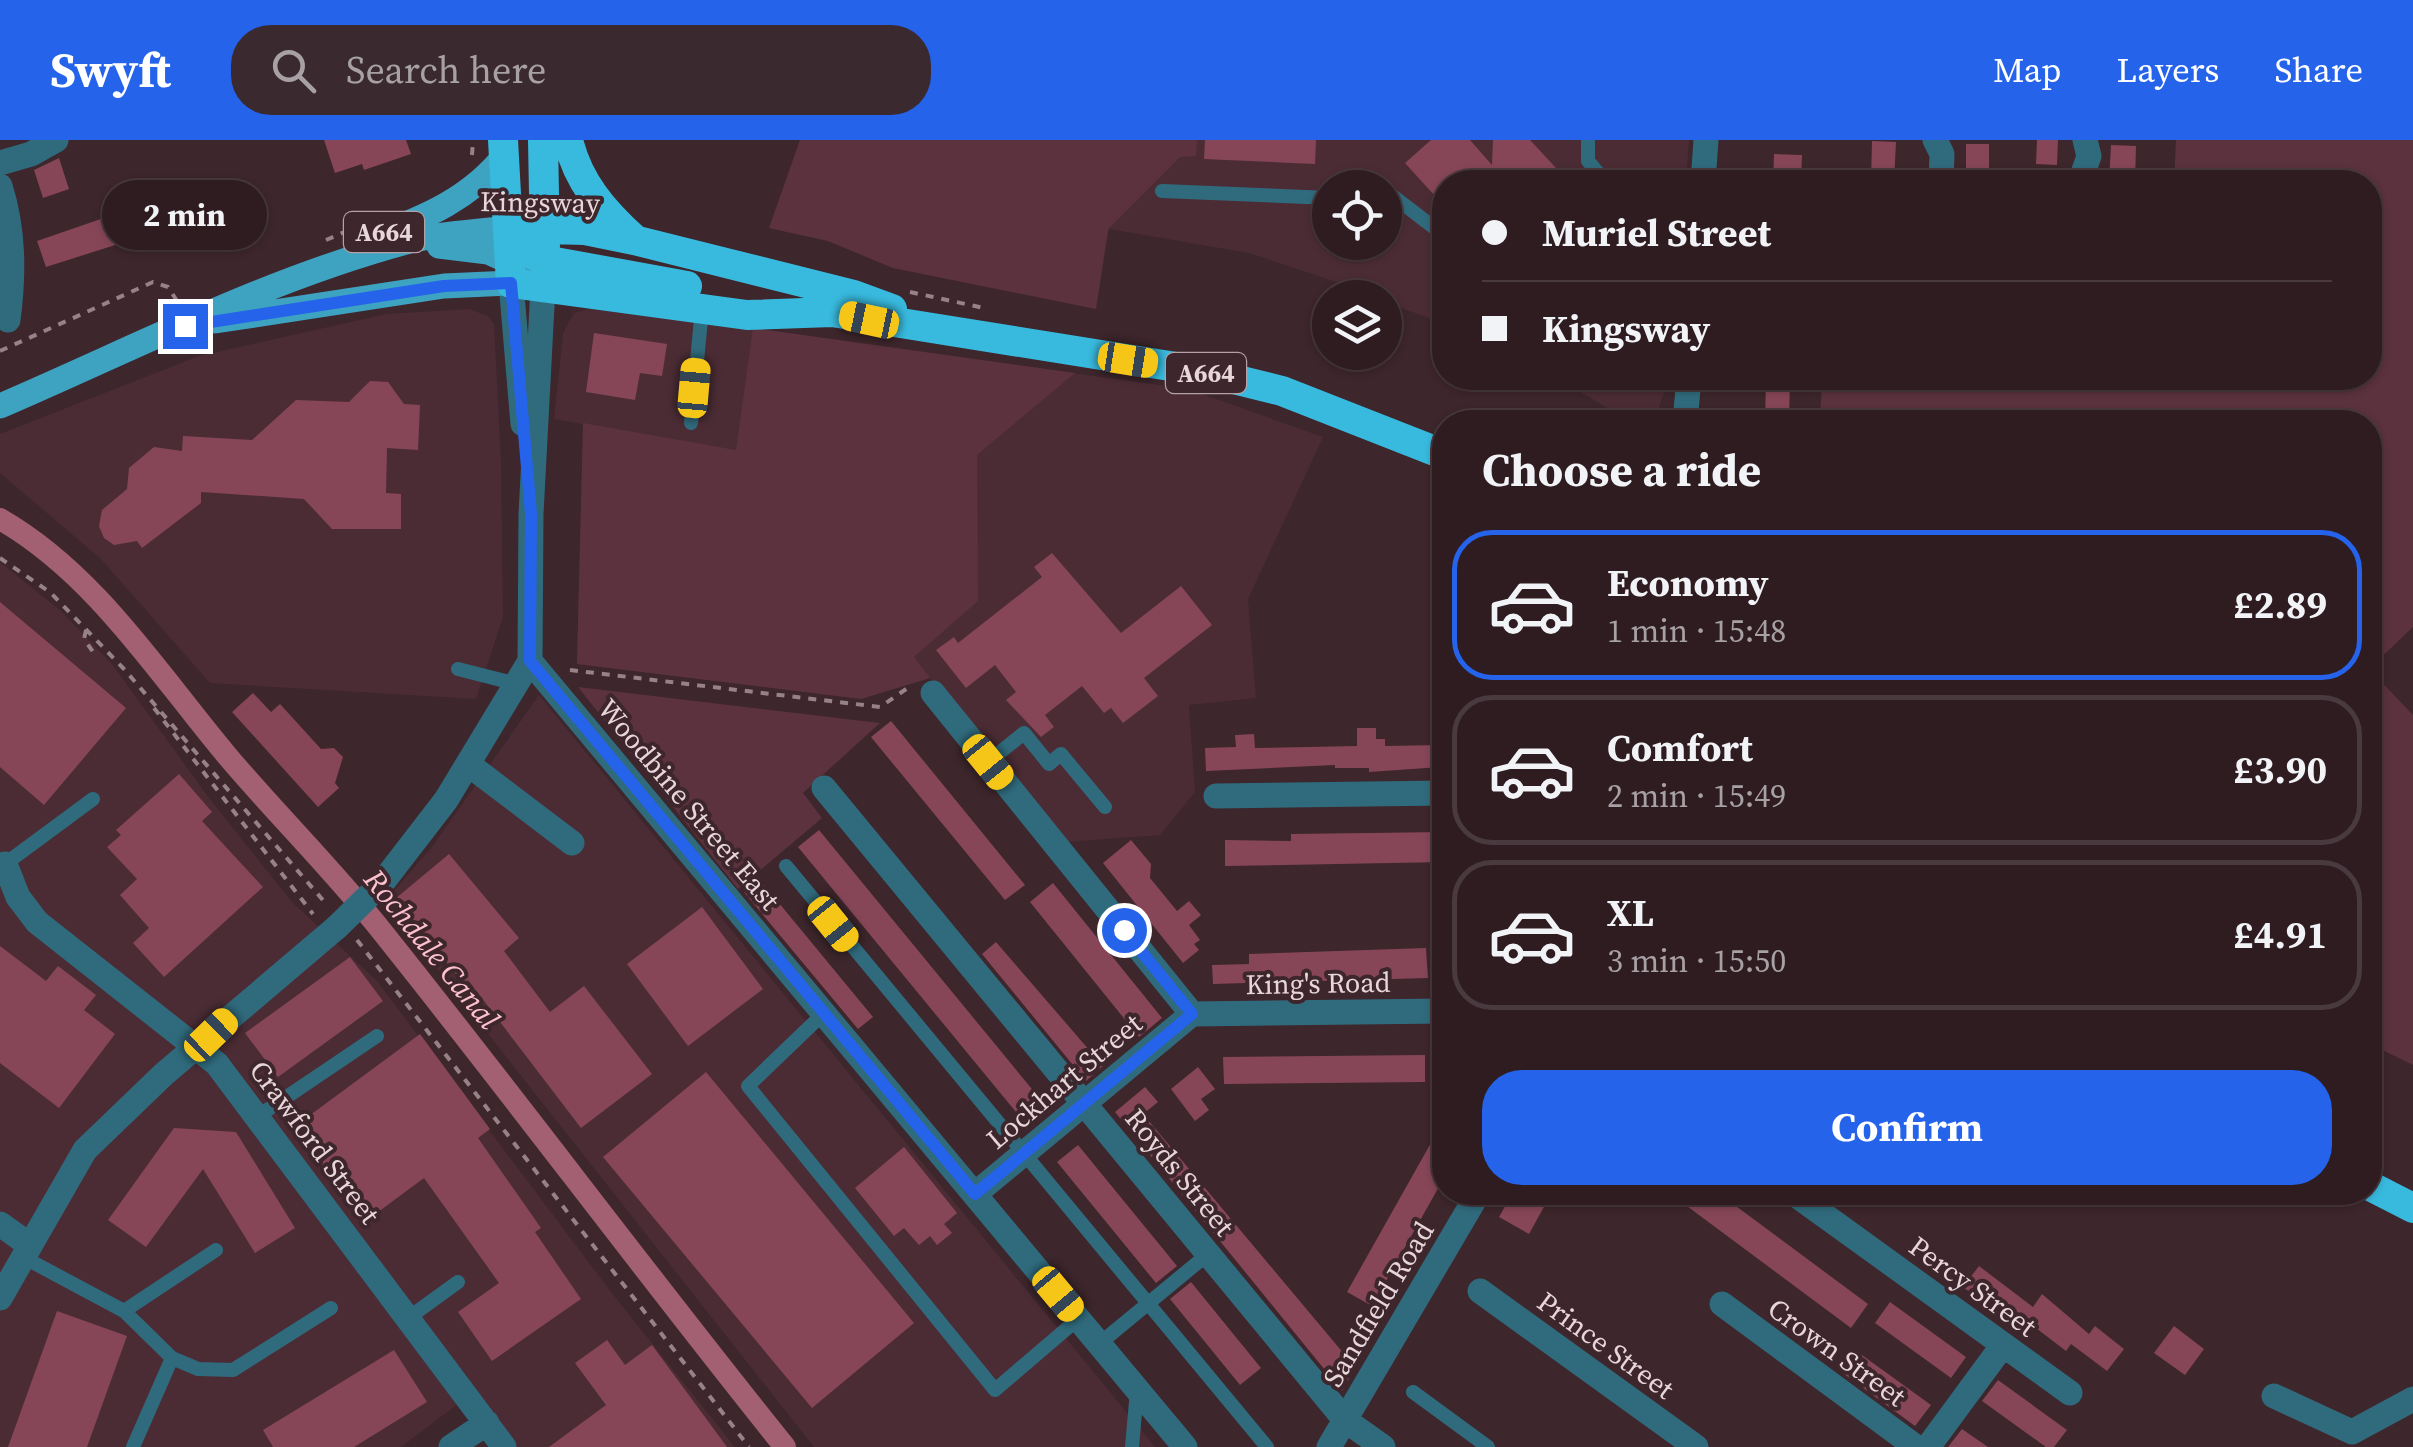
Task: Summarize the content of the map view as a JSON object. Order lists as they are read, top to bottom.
{
  "streets": {
    "highway": ["Kingsway", "A664"],
    "street": [
      "Woodbine Street East",
      "King's Road",
      "Lockhart Street",
      "Crawford Street",
      "Royds Street",
      "Percy Street",
      "Sandfield Road",
      "Prince Street",
      "Crown Street"
    ]
  },
  "crossings": [
    ["Kingsway", "A664"],
    ["Woodbine Street East", "Lockhart Street"],
    ["King's Road", "Lockhart Street"],
    ["Lockhart Street", "Royds Street"],
    ["Royds Street", "Sandfield Road"]
  ],
  "water": ["Rochdale Canal"],
  "page": {
    "header": "Swyft",
    "search": "Search here",
    "nav": ["Map", "Layers", "Share"],
    "banner": ["Muriel Street", "Kingsway"],
    "bubble": "2 min",
    "heading": "Choose a ride",
    "list": [
      {
        "name": "Economy",
        "note": "1 min · 15:48",
        "value": "£2.89"
      },
      {
        "name": "Comfort",
        "note": "2 min · 15:49",
        "value": "£3.90"
      },
      {
        "name": "XL",
        "note": "3 min · 15:50",
        "value": "£4.91"
      }
    ],
    "buttons": "Confirm"
  }
}
